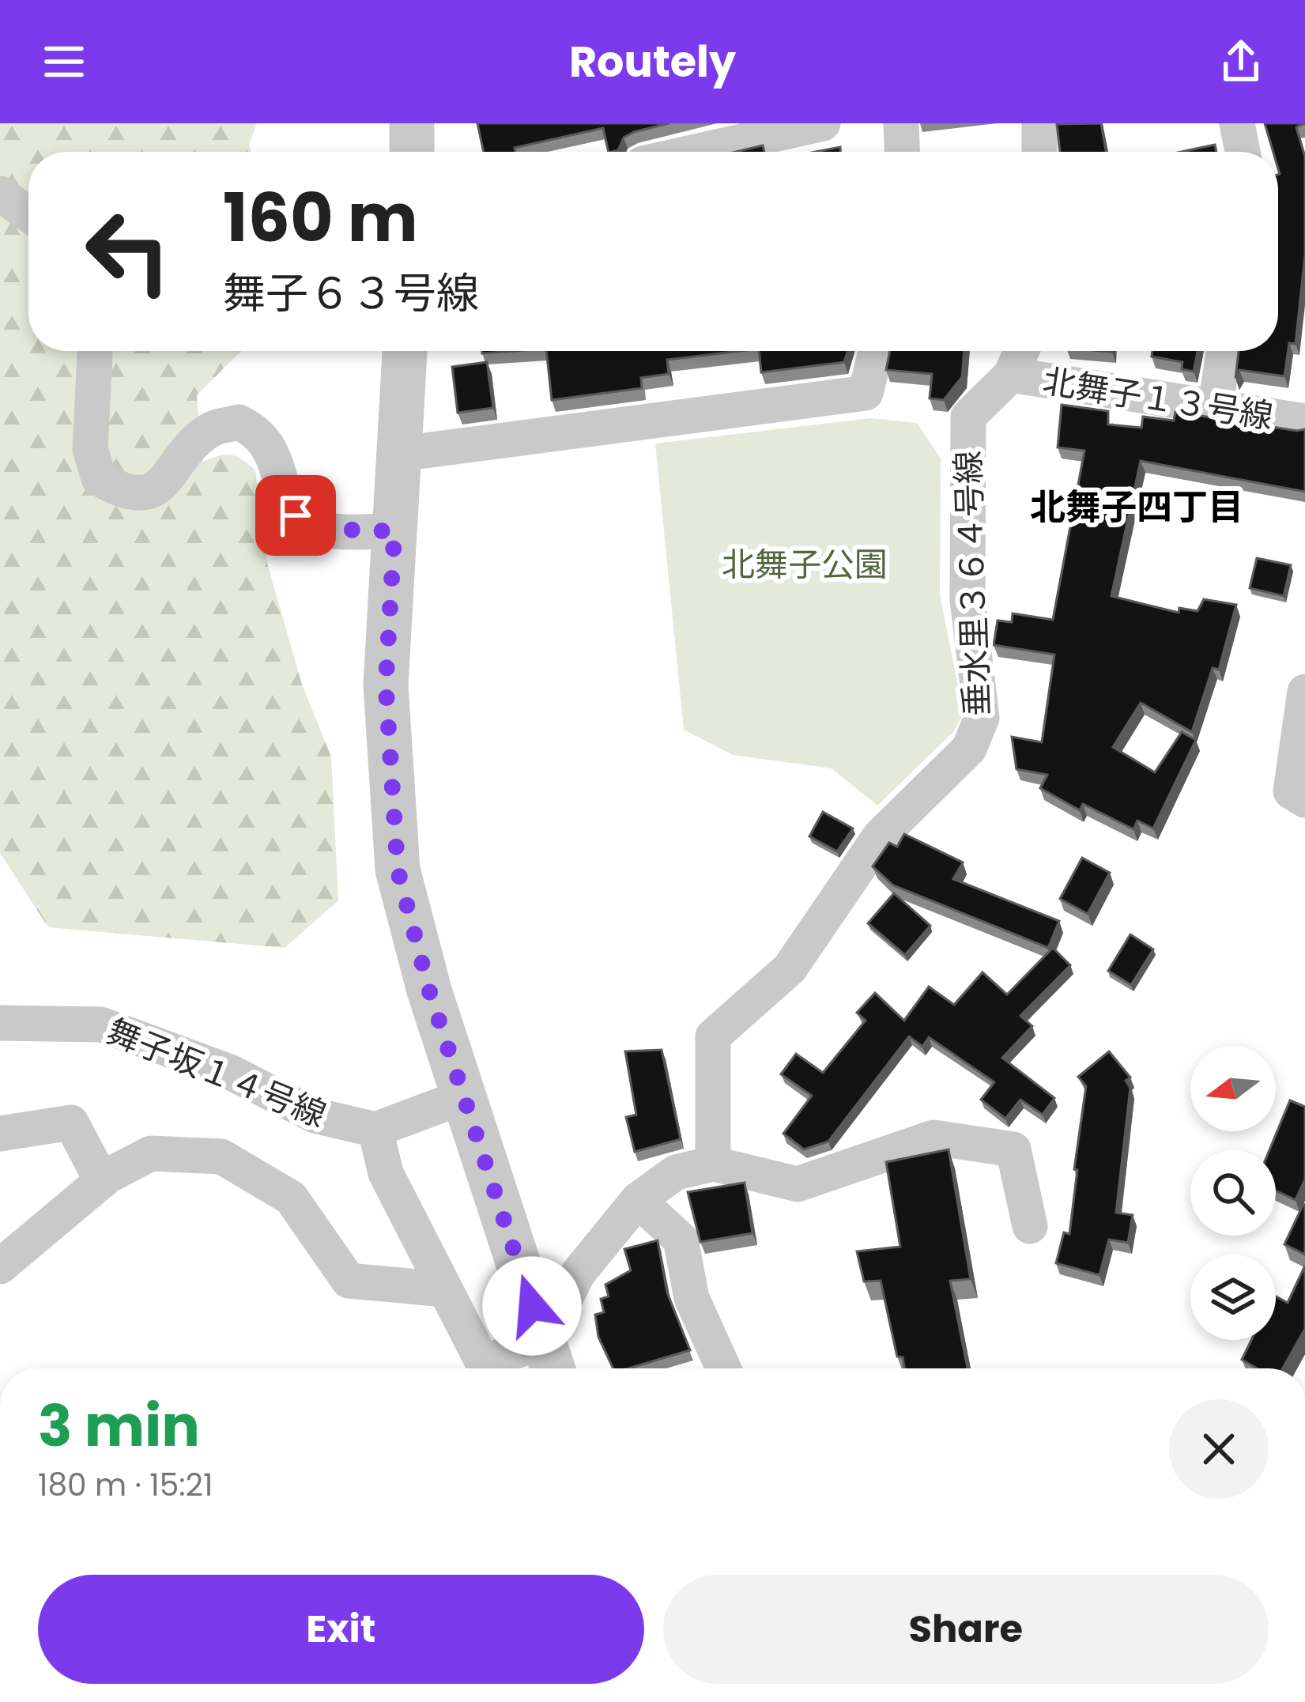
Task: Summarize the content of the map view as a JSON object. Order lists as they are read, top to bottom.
{
  "streets": {
    "street": ["北舞子１３号線", "垂水里３６４号線", "舞子坂１４号線"]
  },
  "crossings": [
    ["北舞子１３号線", "垂水里３６４号線"]
  ],
  "districts": ["北舞子四丁目"],
  "parks": ["北舞子公園"],
  "north": "left",
  "page": {
    "header": "Routely",
    "turn": ["160 m", "舞子６３号線"],
    "heading": ["3 min", "180 m · 15:21"],
    "buttons": ["Exit", "Share"]
  }
}
